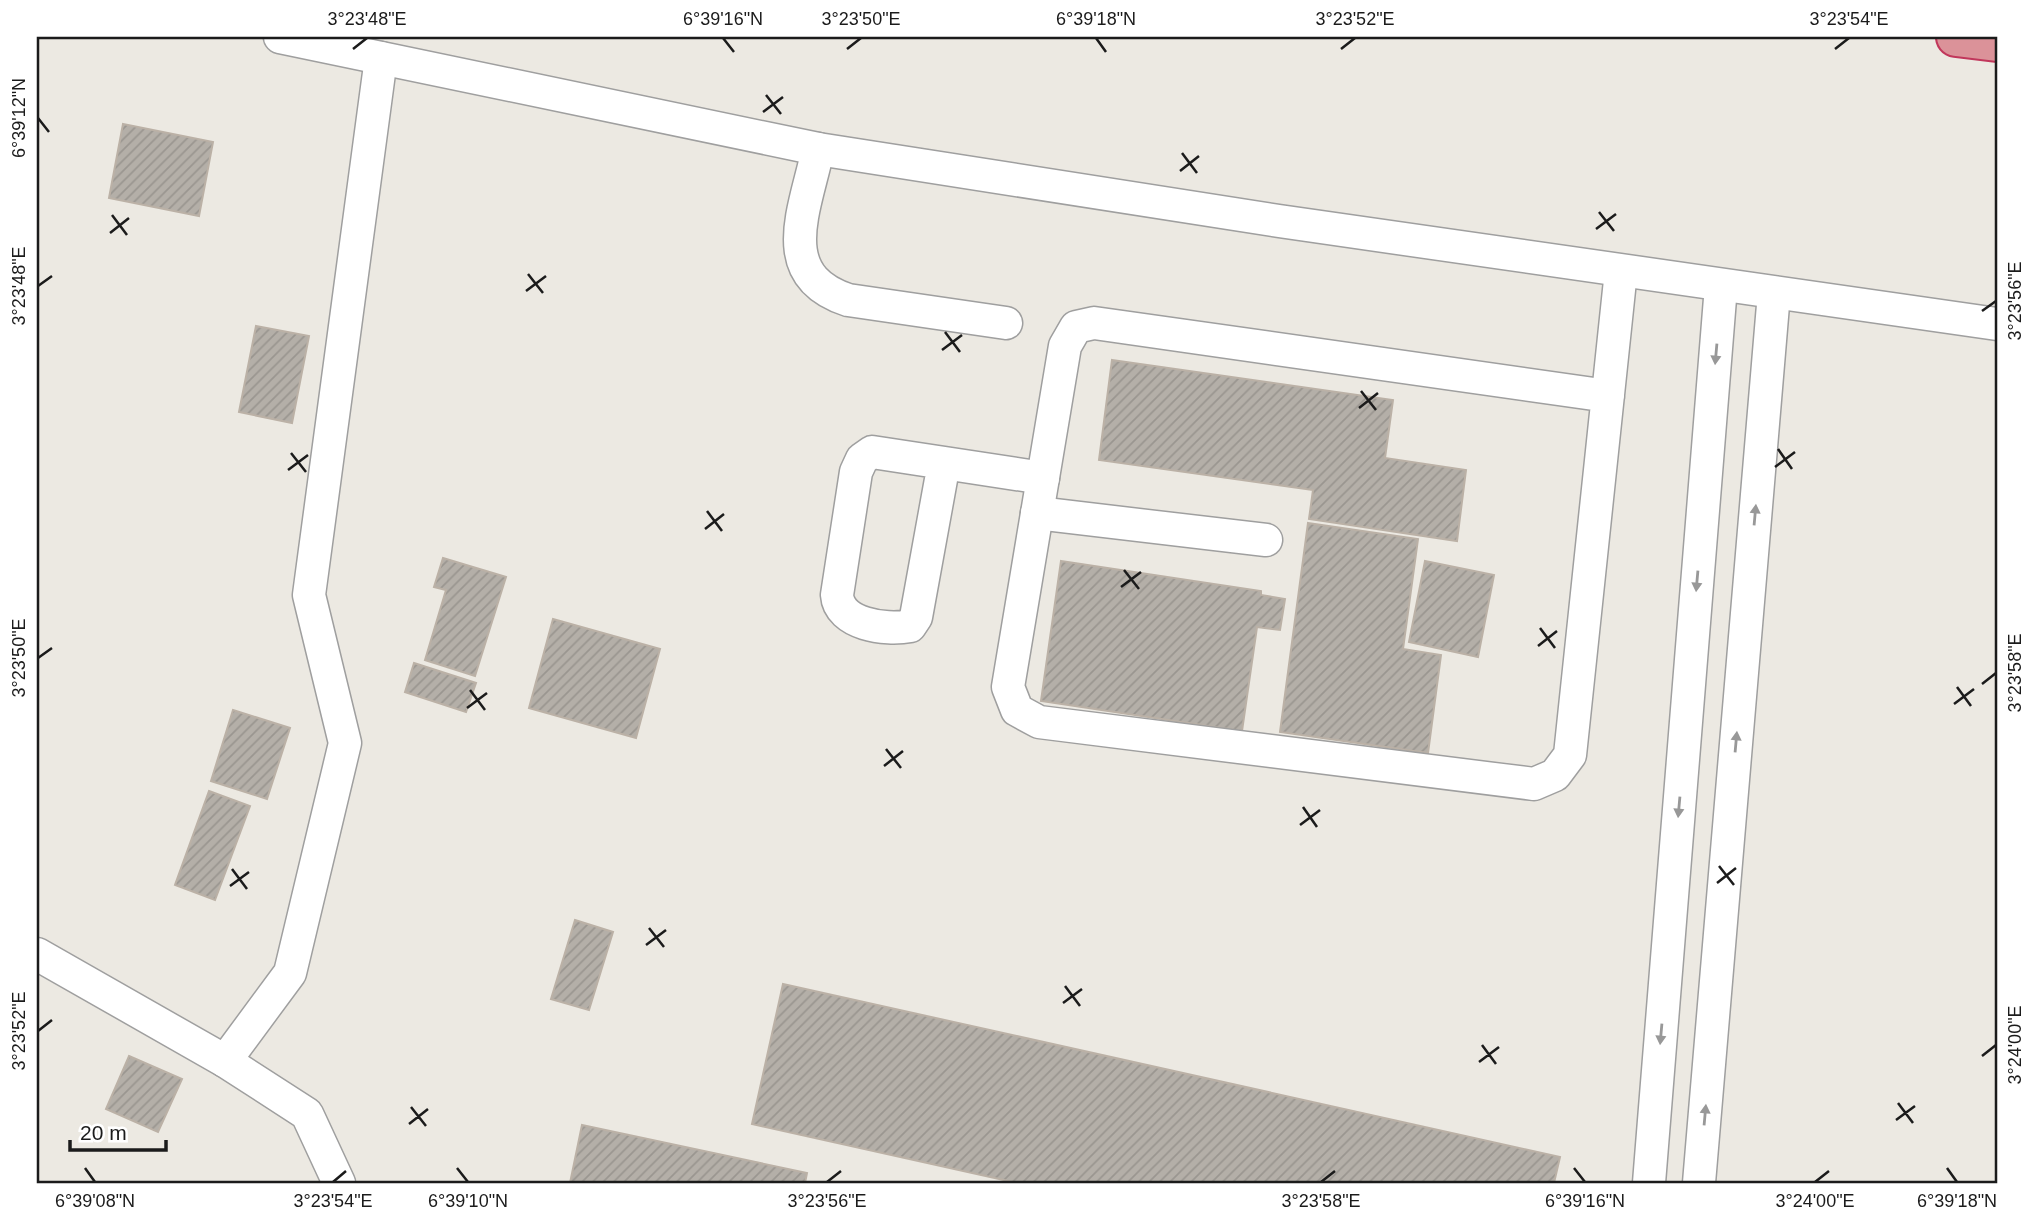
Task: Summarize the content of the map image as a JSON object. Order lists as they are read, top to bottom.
{
  "scale_bar": "20 m",
  "coordinates": [
    "3°23'48\"E",
    "6°39'16\"N",
    "3°23'50\"E",
    "6°39'18\"N",
    "3°23'52\"E",
    "3°23'54\"E",
    "6°39'12\"N",
    "3°23'56\"E",
    "3°23'58\"E",
    "3°24'00\"E",
    "6°39'08\"N",
    "6°39'10\"N"
  ]
}
